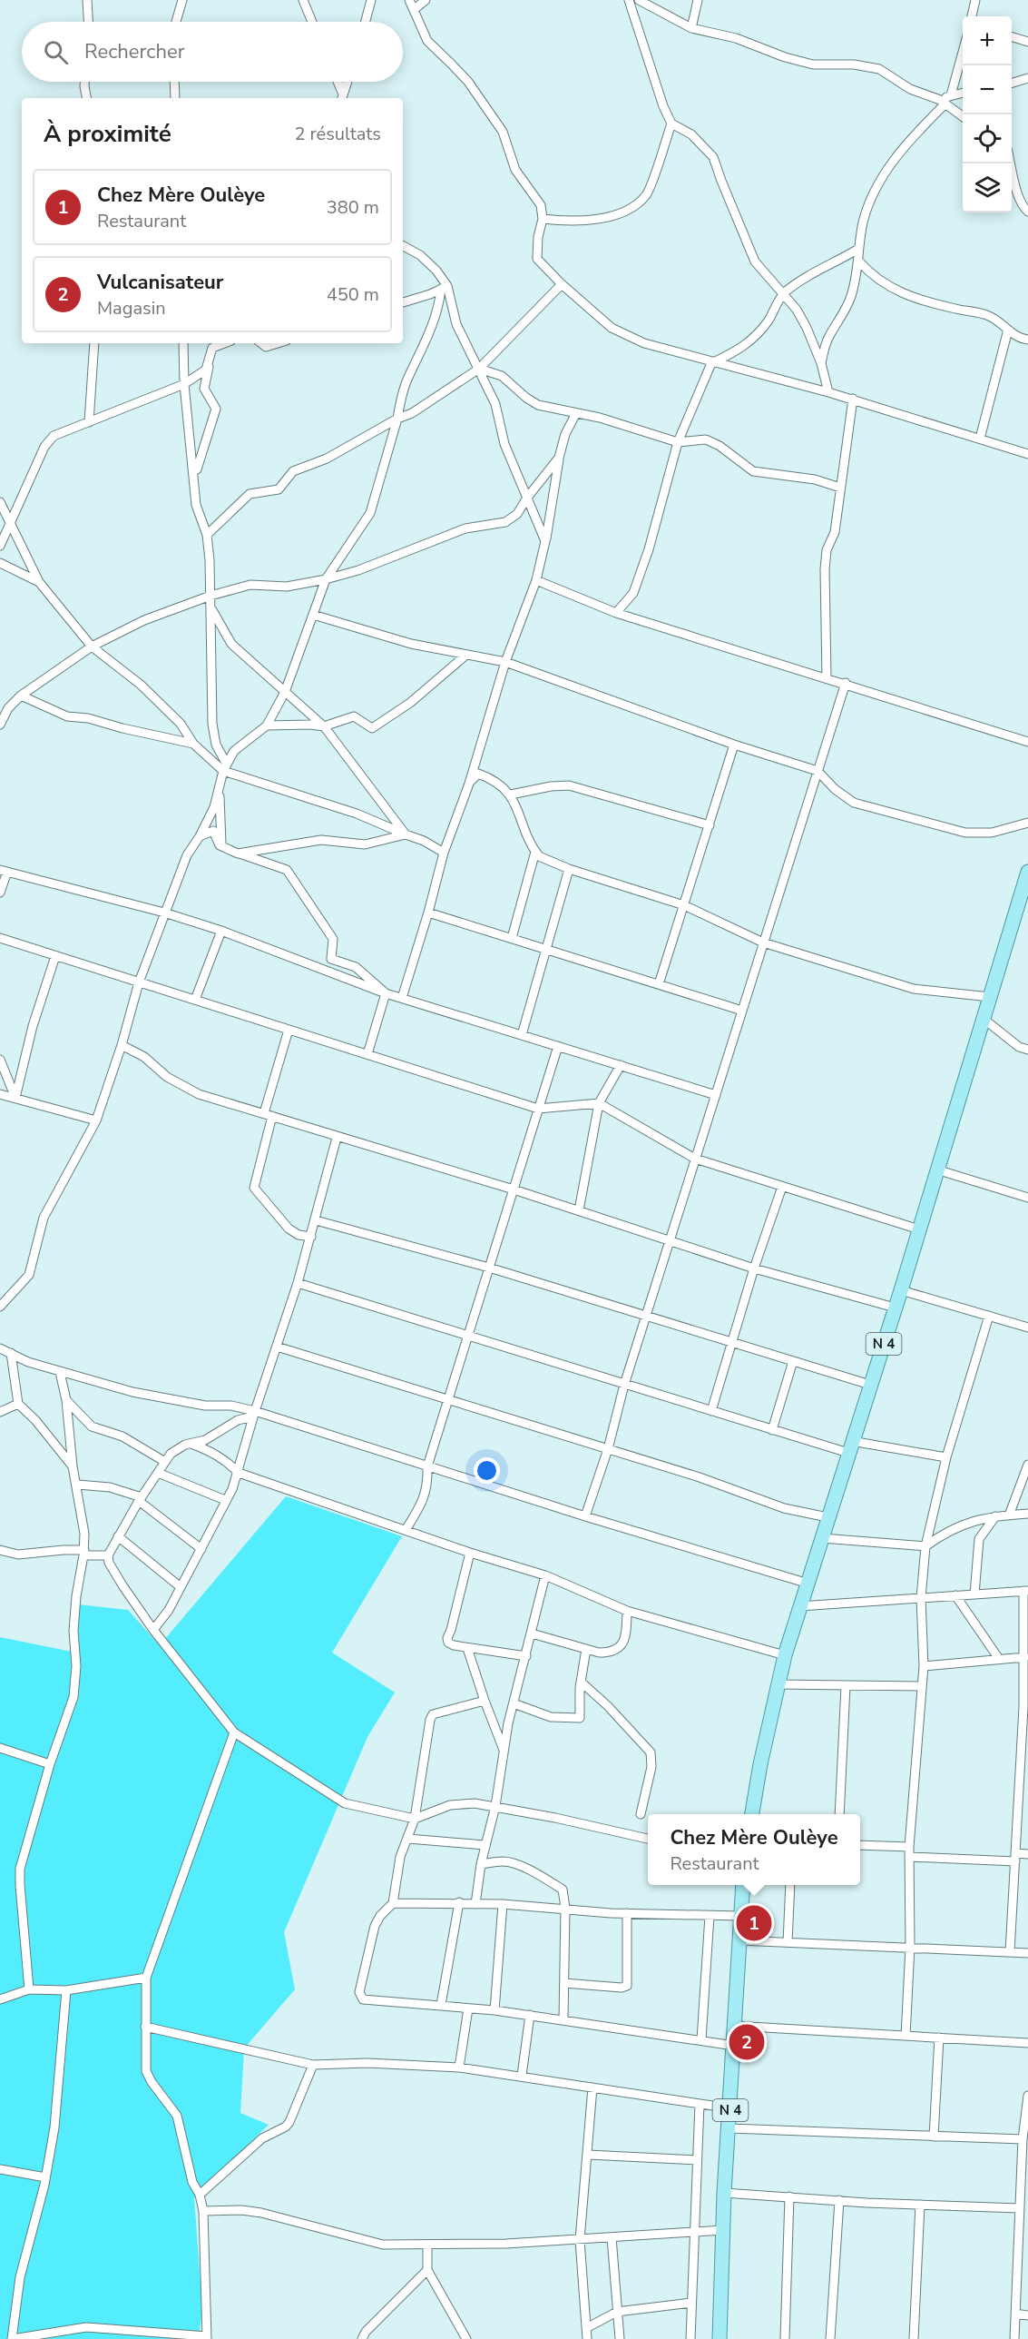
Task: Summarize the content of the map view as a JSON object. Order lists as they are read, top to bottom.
{
  "streets": {
    "main road": ["N 4"]
  },
  "page": {
    "map_buttons": ["+", "−"],
    "search": "Rechercher",
    "heading": ["À proximité", "2 résultats"],
    "list": [
      {
        "mark": "1",
        "name": "Chez Mère Oulèye",
        "note": "Restaurant",
        "value": "380 m"
      },
      {
        "mark": "2",
        "name": "Vulcanisateur",
        "note": "Magasin",
        "value": "450 m"
      }
    ],
    "popup": ["Chez Mère Oulèye", "Restaurant"],
    "pins": ["1", "2"]
  }
}
